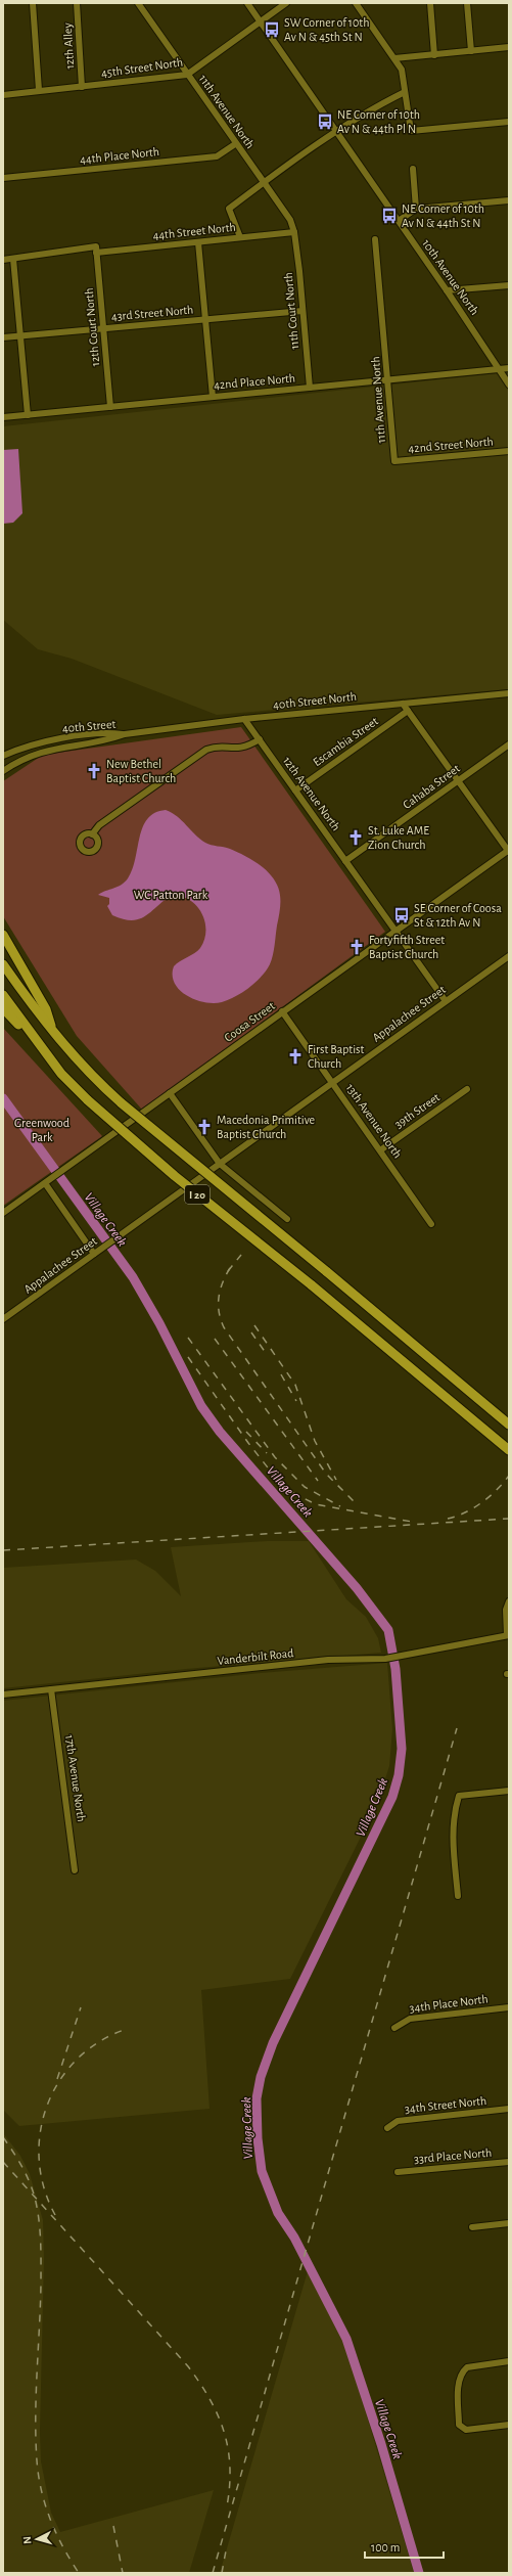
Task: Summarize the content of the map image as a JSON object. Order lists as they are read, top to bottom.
{
  "streets": {
    "highway": ["I 20"],
    "street": [
      "12th Alley",
      "45th Street North",
      "11th Avenue North",
      "44th Place North",
      "44th Street North",
      "10th Avenue North",
      "11th Court North",
      "43rd Street North",
      "12th Court North",
      "42nd Place North",
      "42nd Street North",
      "40th Street North",
      "40th Street",
      "Escambia Street",
      "Cahaba Street",
      "12th Avenue North",
      "Appalachee Street",
      "Coosa Street",
      "39th Street",
      "13th Avenue North",
      "Vanderbilt Road",
      "17th Avenue North",
      "34th Place North",
      "34th Street North",
      "33rd Place North"
    ]
  },
  "crossings": [
    ["12th Alley", "45th Street North"],
    ["45th Street North", "11th Avenue North"],
    ["45th Street North", "10th Avenue North"],
    ["11th Avenue North", "44th Place North"],
    ["11th Avenue North", "44th Street North"],
    ["11th Avenue North", "11th Court North"],
    ["11th Avenue North", "42nd Place North"],
    ["11th Avenue North", "42nd Street North"],
    ["44th Street North", "11th Court North"],
    ["44th Street North", "12th Court North"],
    ["10th Avenue North", "42nd Place North"],
    ["11th Court North", "43rd Street North"],
    ["11th Court North", "42nd Place North"],
    ["43rd Street North", "12th Court North"],
    ["12th Court North", "42nd Place North"],
    ["40th Street North", "40th Street"],
    ["40th Street North", "12th Avenue North"],
    ["Escambia Street", "12th Avenue North"],
    ["Cahaba Street", "12th Avenue North"],
    ["12th Avenue North", "Appalachee Street"],
    ["12th Avenue North", "Coosa Street"],
    ["Appalachee Street", "13th Avenue North"],
    ["Coosa Street", "13th Avenue North"],
    ["39th Street", "13th Avenue North"],
    ["Vanderbilt Road", "17th Avenue North"]
  ],
  "water": ["Village Creek"],
  "parks": ["WC Patton Park", "Greenwood Park"],
  "places": {
    "bus stop": [
      "SW Corner of 10th Av N & 45th St N",
      "NE Corner of 10th Av N & 44th Pl N",
      "NE Corner of 10th Av N & 44th St N",
      "SE Corner of Coosa St & 12th Av N"
    ],
    "church": [
      "New Bethel Baptist Church",
      "St. Luke AME Zion Church",
      "Fortyfifth Street Baptist Church",
      "First Baptist Church",
      "Macedonia Primitive Baptist Church"
    ]
  },
  "scale_bar": "100 m",
  "north": "left"
}
